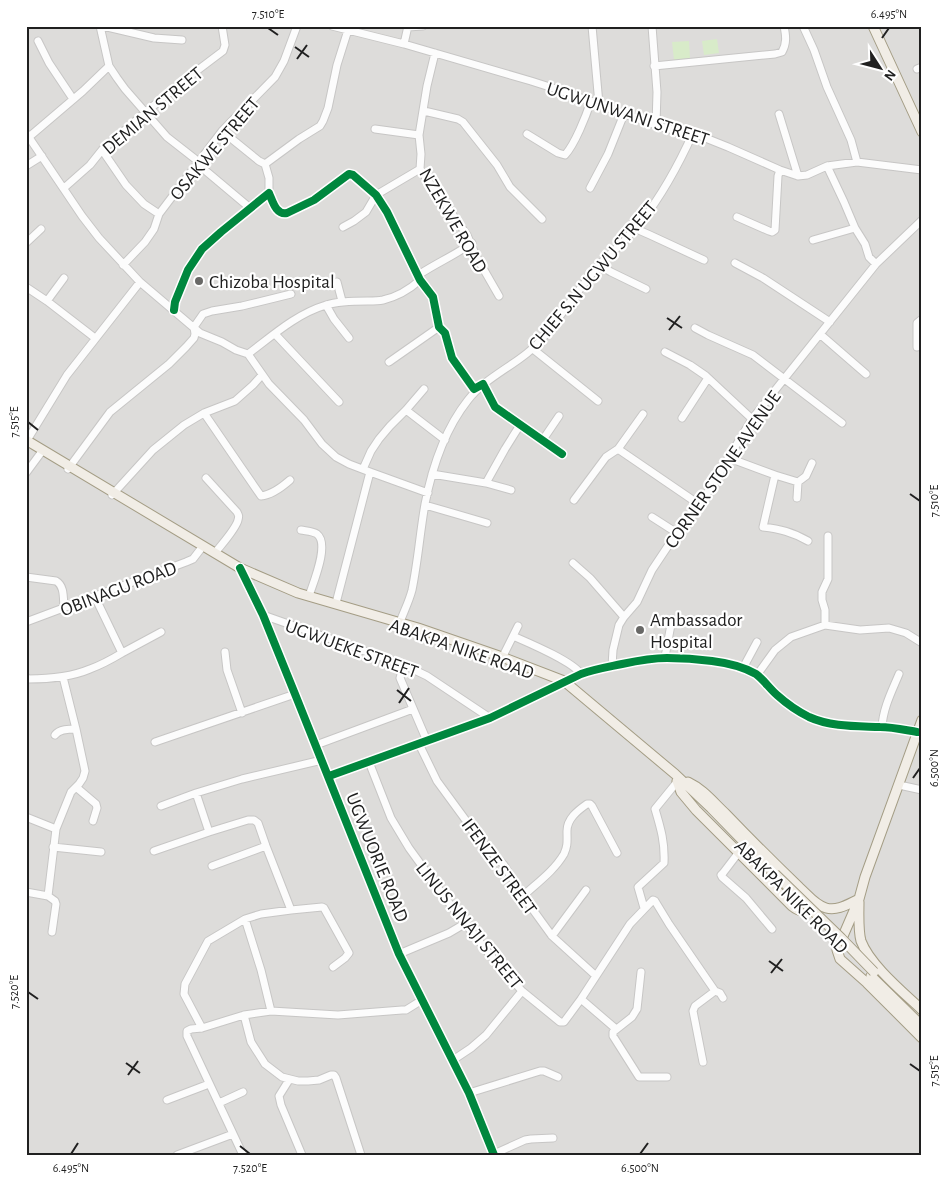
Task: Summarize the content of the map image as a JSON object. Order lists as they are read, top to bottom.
{
  "streets": {
    "main road": ["ABAKPA NIKE ROAD"],
    "street": [
      "DEMIAN STREET",
      "UGWUNWANI STREET",
      "OSAKWE STREET",
      "NZEKWE ROAD",
      "CHIEF S.N UGWU STREET",
      "CORNER STONE AVENUE",
      "OBINAGU ROAD",
      "UGWUEKE STREET",
      "UGWUORIE ROAD",
      "IFENZE STREET",
      "LINUS NNAJI STREET"
    ]
  },
  "crossings": [
    ["UGWUNWANI STREET", "NZEKWE ROAD"],
    ["UGWUNWANI STREET", "CHIEF S.N UGWU STREET"],
    ["CHIEF S.N UGWU STREET", "ABAKPA NIKE ROAD"],
    ["OBINAGU ROAD", "ABAKPA NIKE ROAD"],
    ["UGWUEKE STREET", "UGWUORIE ROAD"],
    ["ABAKPA NIKE ROAD", "UGWUORIE ROAD"],
    ["IFENZE STREET", "LINUS NNAJI STREET"]
  ],
  "places": ["Chizoba Hospital", "Ambassador Hospital"],
  "north": "bottom right",
  "coordinates": [
    "7.510°E",
    "6.495°N",
    "7.515°E",
    "6.500°N",
    "7.520°E"
  ]
}
